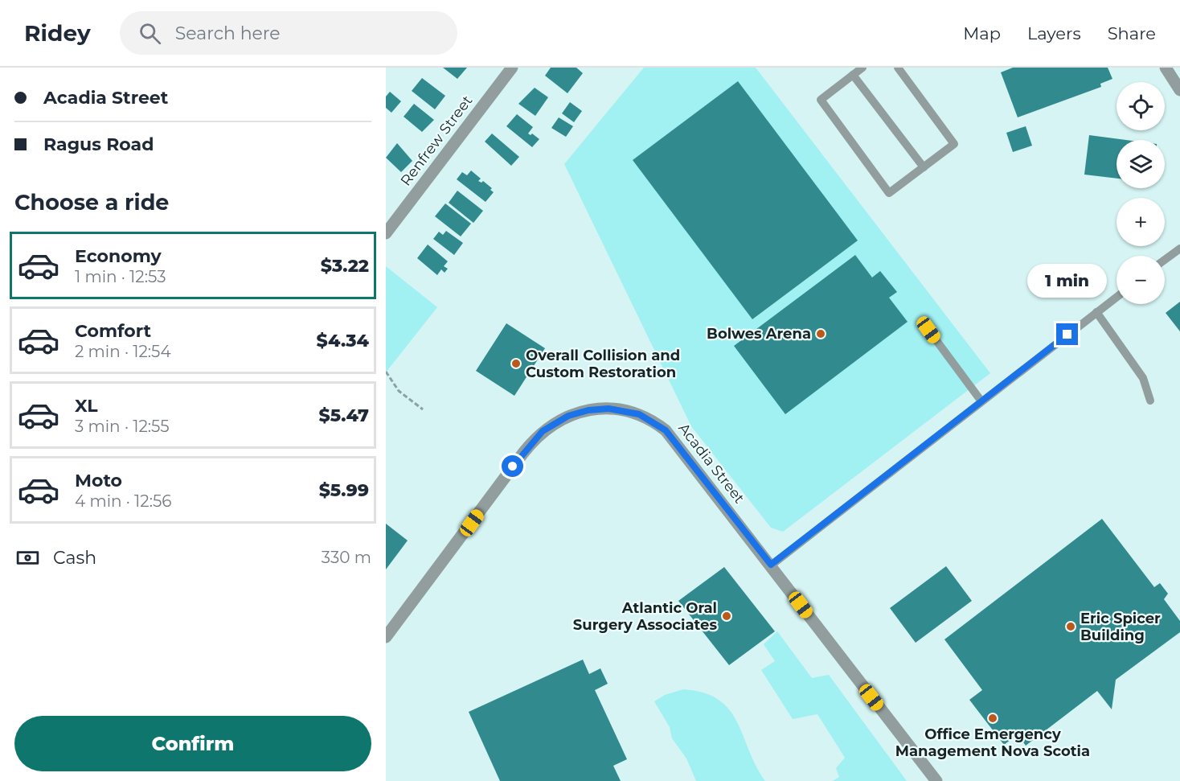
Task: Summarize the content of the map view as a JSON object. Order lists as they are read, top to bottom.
{
  "streets": {
    "street": ["Renfrew Street", "Acadia Street"]
  },
  "places": [
    "Bolwes Arena",
    "Overall Collision and Custom Restoration",
    "Atlantic Oral Surgery Associates",
    "Eric Spicer Building",
    "Office Emergency Management Nova Scotia"
  ],
  "page": {
    "header": "Ridey",
    "search": "Search here",
    "nav": ["Map", "Layers", "Share"],
    "banner": ["Acadia Street", "Ragus Road"],
    "map_buttons": ["+", "−"],
    "heading": "Choose a ride",
    "list": [
      {
        "name": "Economy",
        "note": "1 min · 12:53",
        "value": "$3.22"
      },
      {
        "name": "Comfort",
        "note": "2 min · 12:54",
        "value": "$4.34"
      },
      {
        "name": "XL",
        "note": "3 min · 12:55",
        "value": "$5.47"
      },
      {
        "name": "Moto",
        "note": "4 min · 12:56",
        "value": "$5.99"
      }
    ],
    "bubble": "1 min",
    "pay": ["Cash", "330 m"],
    "buttons": "Confirm"
  }
}
